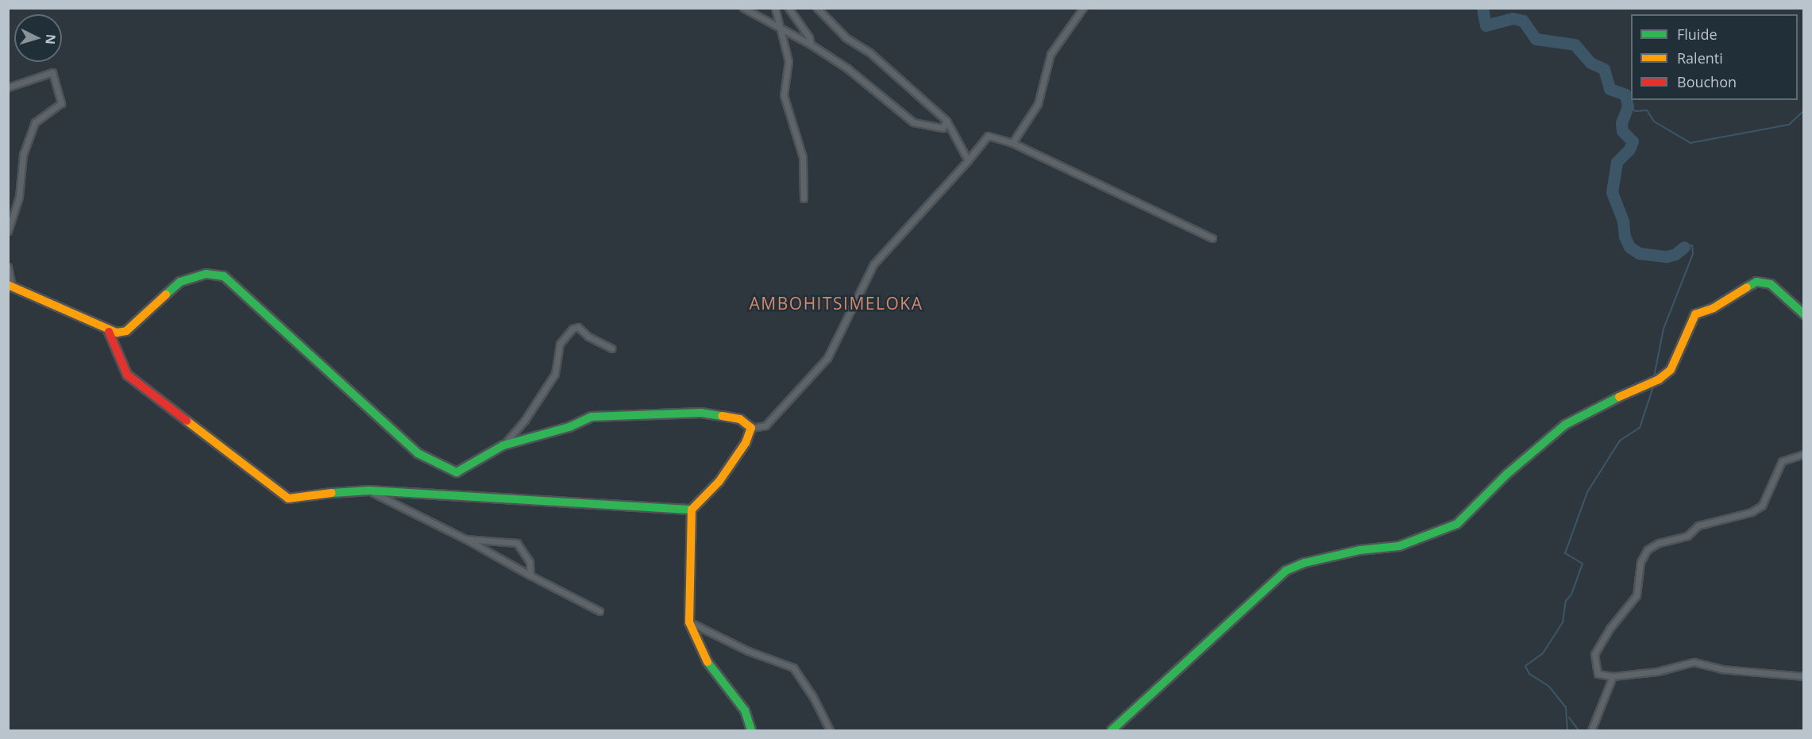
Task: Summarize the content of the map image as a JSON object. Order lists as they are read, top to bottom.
{
  "districts": ["AMBOHITSIMELOKA"],
  "legend": ["Fluide", "Ralenti", "Bouchon"],
  "north": "right"
}
